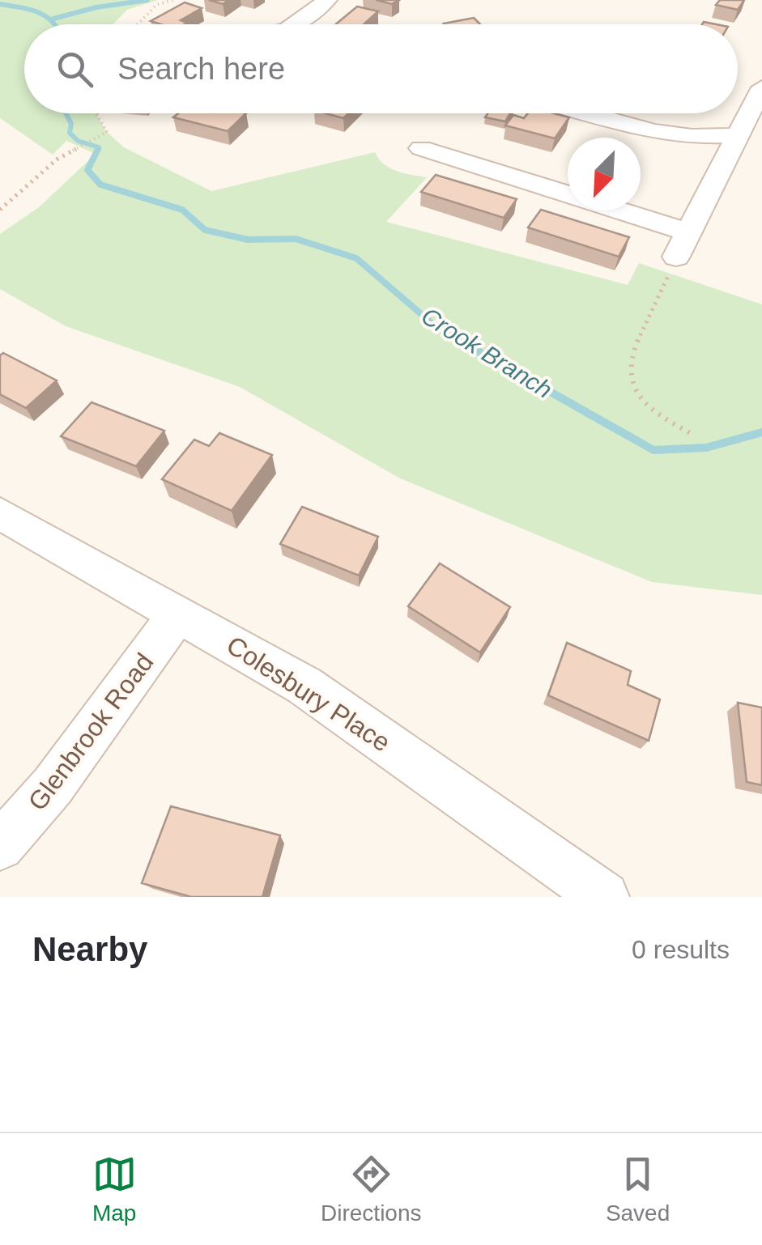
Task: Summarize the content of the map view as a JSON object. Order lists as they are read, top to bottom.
{
  "streets": {
    "street": ["Colesbury Place", "Glenbrook Road"]
  },
  "crossings": [
    ["Colesbury Place", "Glenbrook Road"]
  ],
  "water": ["Crook Branch"],
  "north": "bottom left",
  "page": {
    "search": "Search here",
    "heading": ["Nearby", "0 results"],
    "nav": ["Map", "Directions", "Saved"]
  }
}
